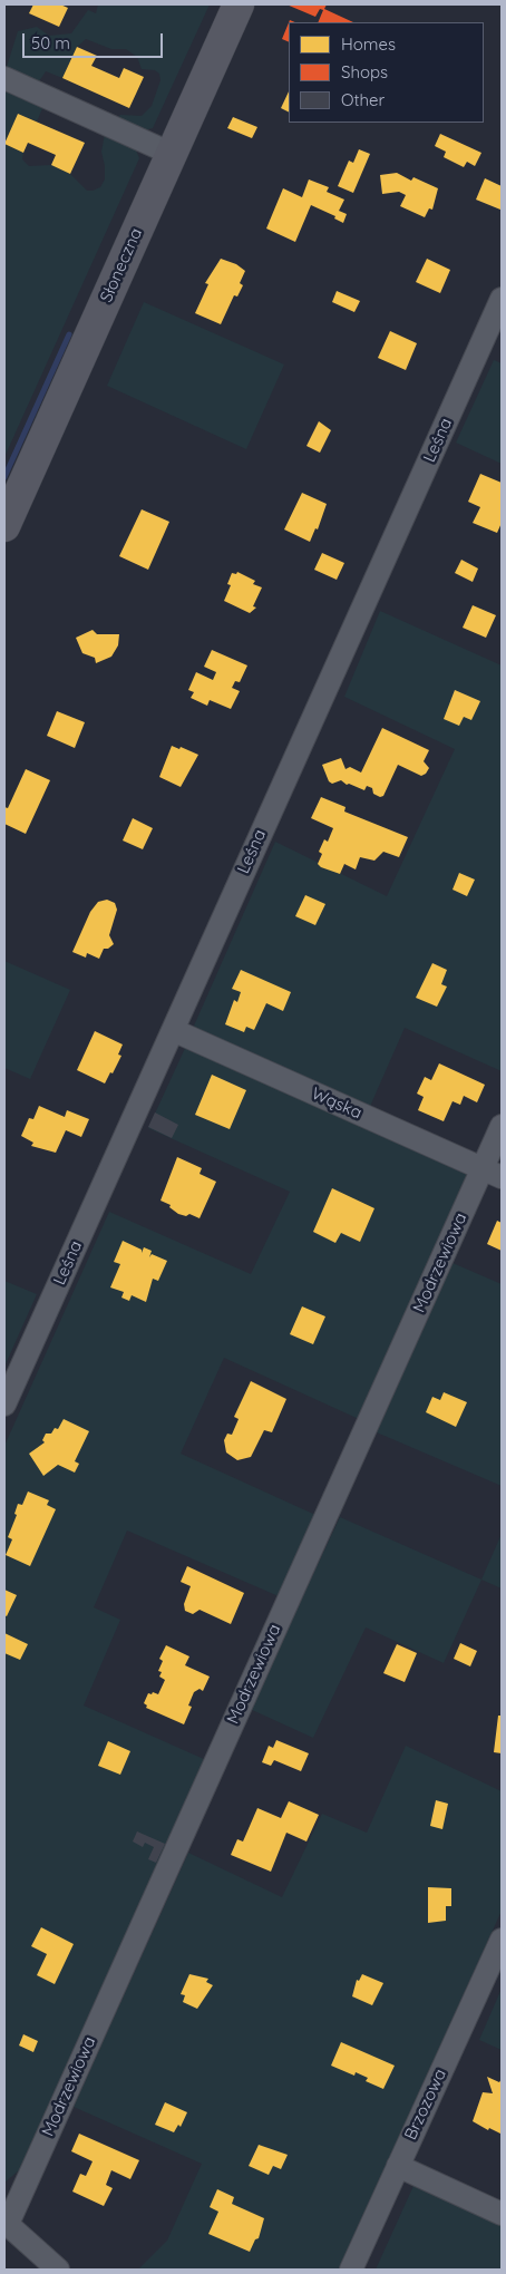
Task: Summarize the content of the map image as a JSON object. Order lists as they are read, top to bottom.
{
  "streets": {
    "main road": ["Słoneczna"],
    "street": [
      "Leśna",
      "Wąska",
      "Modrzewiowa",
      "Brzozowa"
    ]
  },
  "crossings": [
    ["Leśna", "Wąska"],
    ["Wąska", "Modrzewiowa"]
  ],
  "legend": ["Homes", "Shops", "Other"],
  "scale_bar": "50 m"
}
